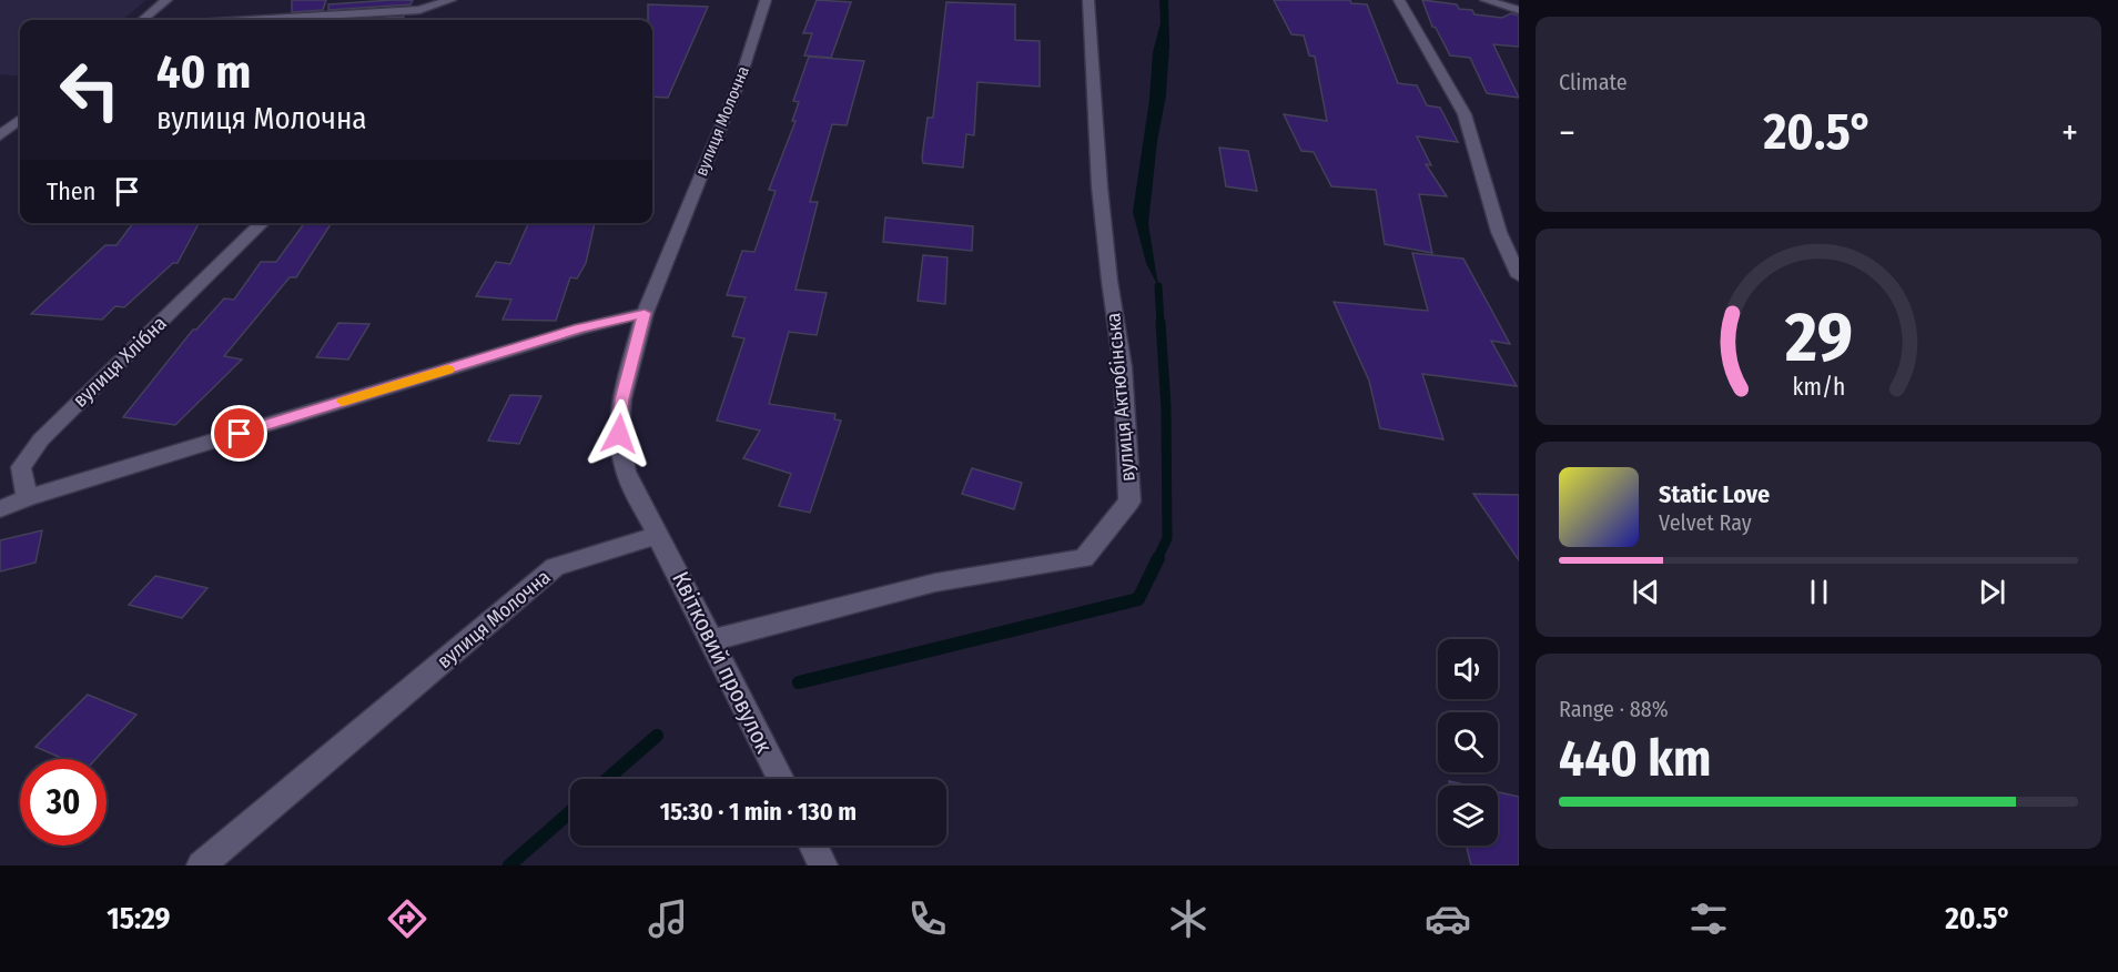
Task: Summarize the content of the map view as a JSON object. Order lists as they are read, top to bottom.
{
  "streets": {
    "street": [
      "вулиця Молочна",
      "вулиця Хлібна",
      "вулиця Актюбінська",
      "Квітковий провулок"
    ]
  },
  "crossings": [
    ["вулиця Молочна", "Квітковий провулок"],
    ["вулиця Актюбінська", "Квітковий провулок"]
  ],
  "page": {
    "tile": [
      "Climate",
      ["Range · 88%", "440 km"]
    ],
    "turn": ["40 m", "вулиця Молочна"],
    "heat": ["−", "20.5°", "+"],
    "then": "Then",
    "song": ["Static Love", "Velvet Ray"],
    "limit": "30",
    "trip": "15:30 · 1 min · 130 m",
    "tabs": ["15:29", "20.5°"],
    "gauge": ["29", "km/h"]
  }
}
